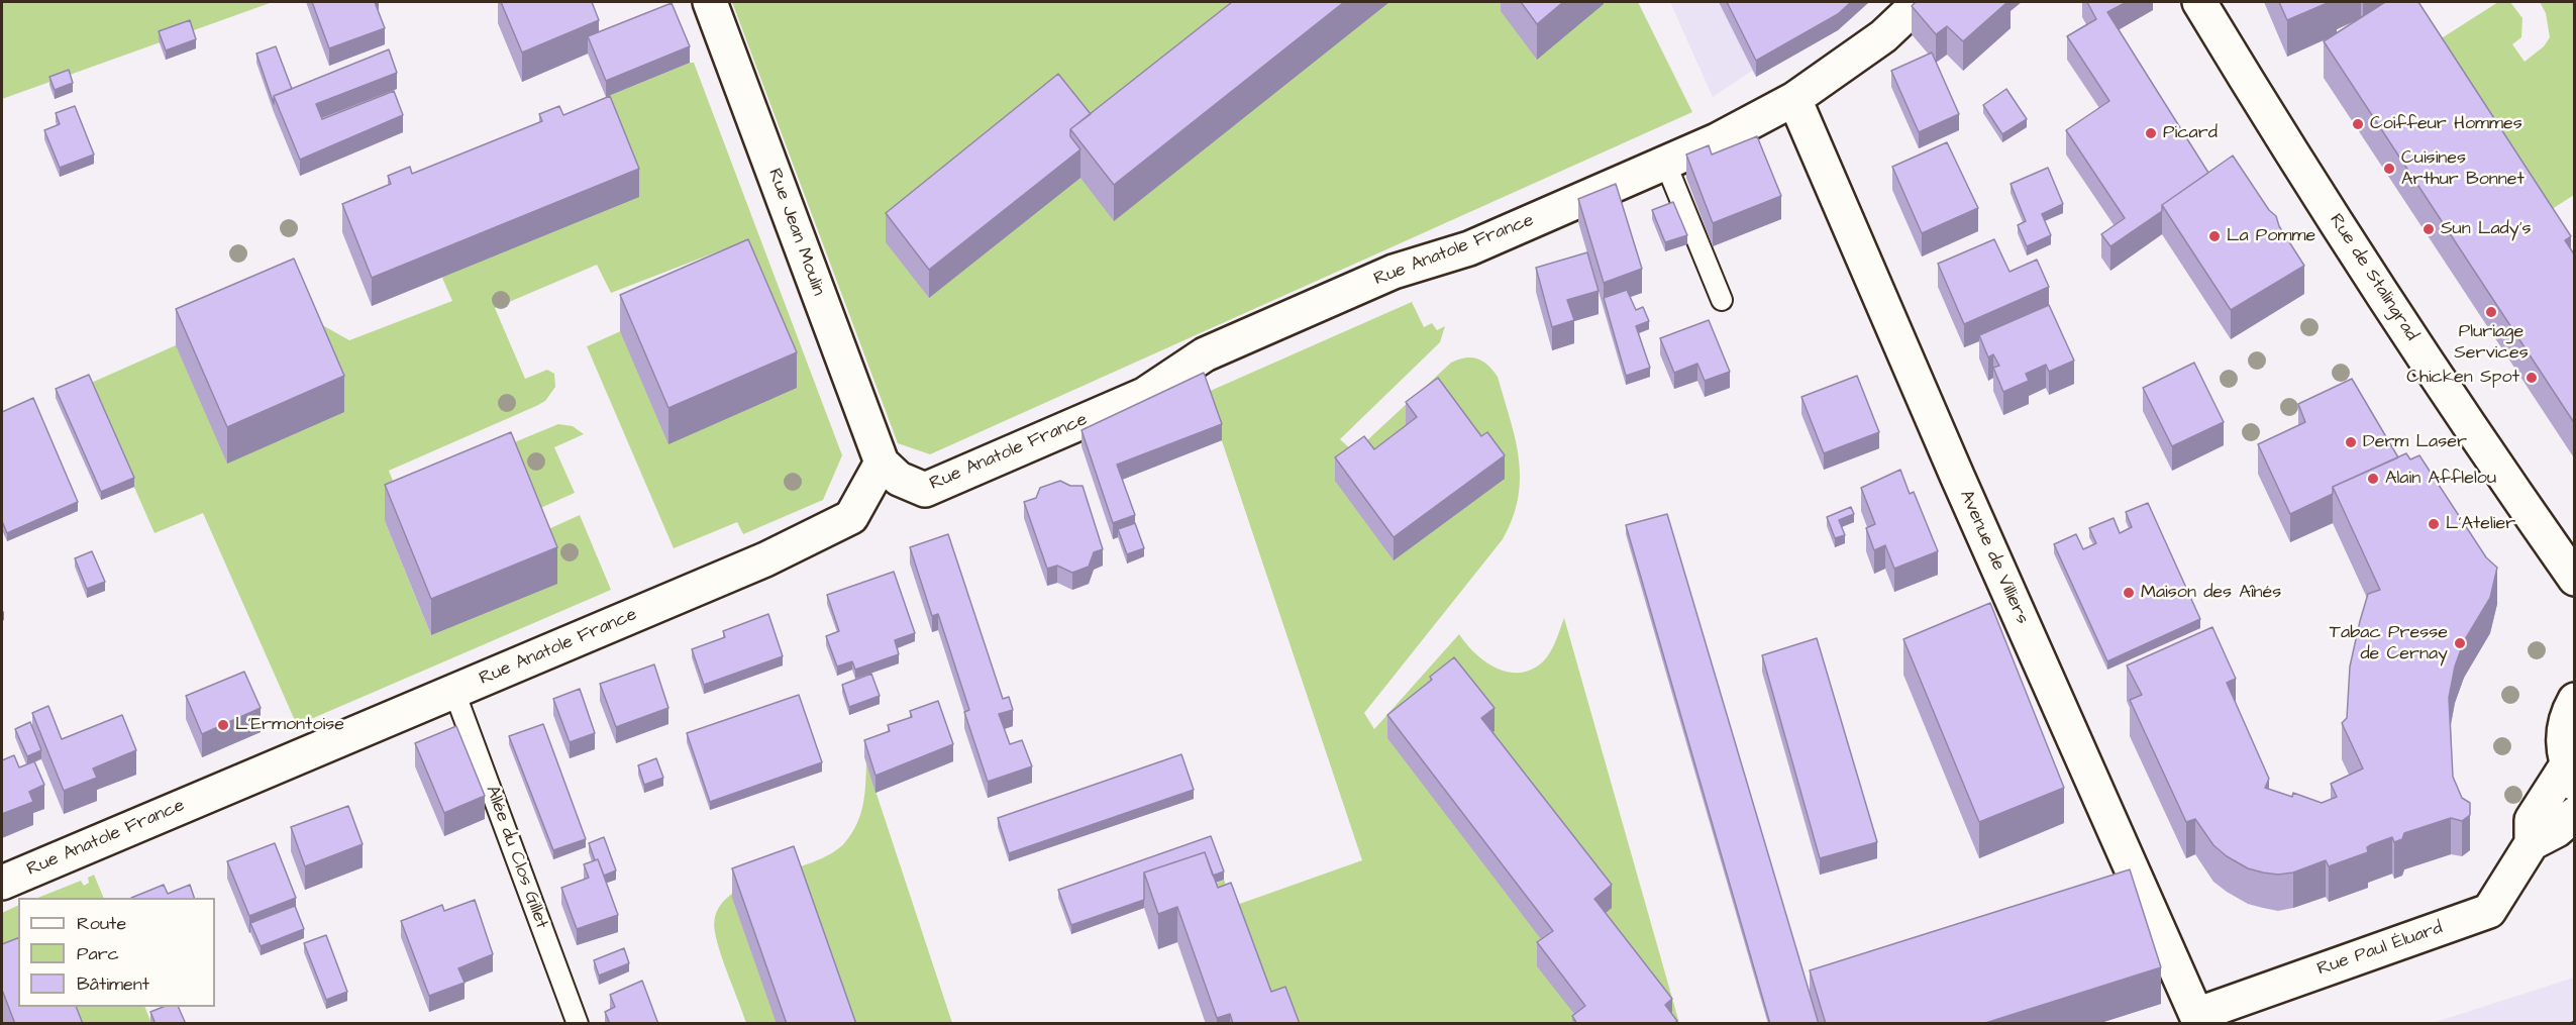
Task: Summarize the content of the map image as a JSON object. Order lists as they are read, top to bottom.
{
  "streets": {
    "street": [
      "Rue Jean Moulin",
      "Rue Anatole France",
      "Rue de Stalingrad",
      "Avenue de Villiers",
      "Rue Paul Éluard"
    ],
    "lane": ["Allée du Clos Gillet"]
  },
  "crossings": [
    ["Rue Jean Moulin", "Rue Anatole France"],
    ["Rue Anatole France", "Avenue de Villiers"],
    ["Rue Anatole France", "Allée du Clos Gillet"],
    ["Avenue de Villiers", "Rue Paul Éluard"]
  ],
  "places": [
    "Coiffeur Hommes",
    "Picard",
    "Cuisines Arthur Bonnet",
    "Sun Lady's",
    "La Pomme",
    "Pluriage Services",
    "Chicken Spot",
    "Derm Laser",
    "Alain Afflelou",
    "L'Atelier",
    "Maison des Aînés",
    "Tabac Presse de Cernay",
    "L'Ermontoise"
  ],
  "legend": ["Route", "Parc", "Bâtiment"]
}
